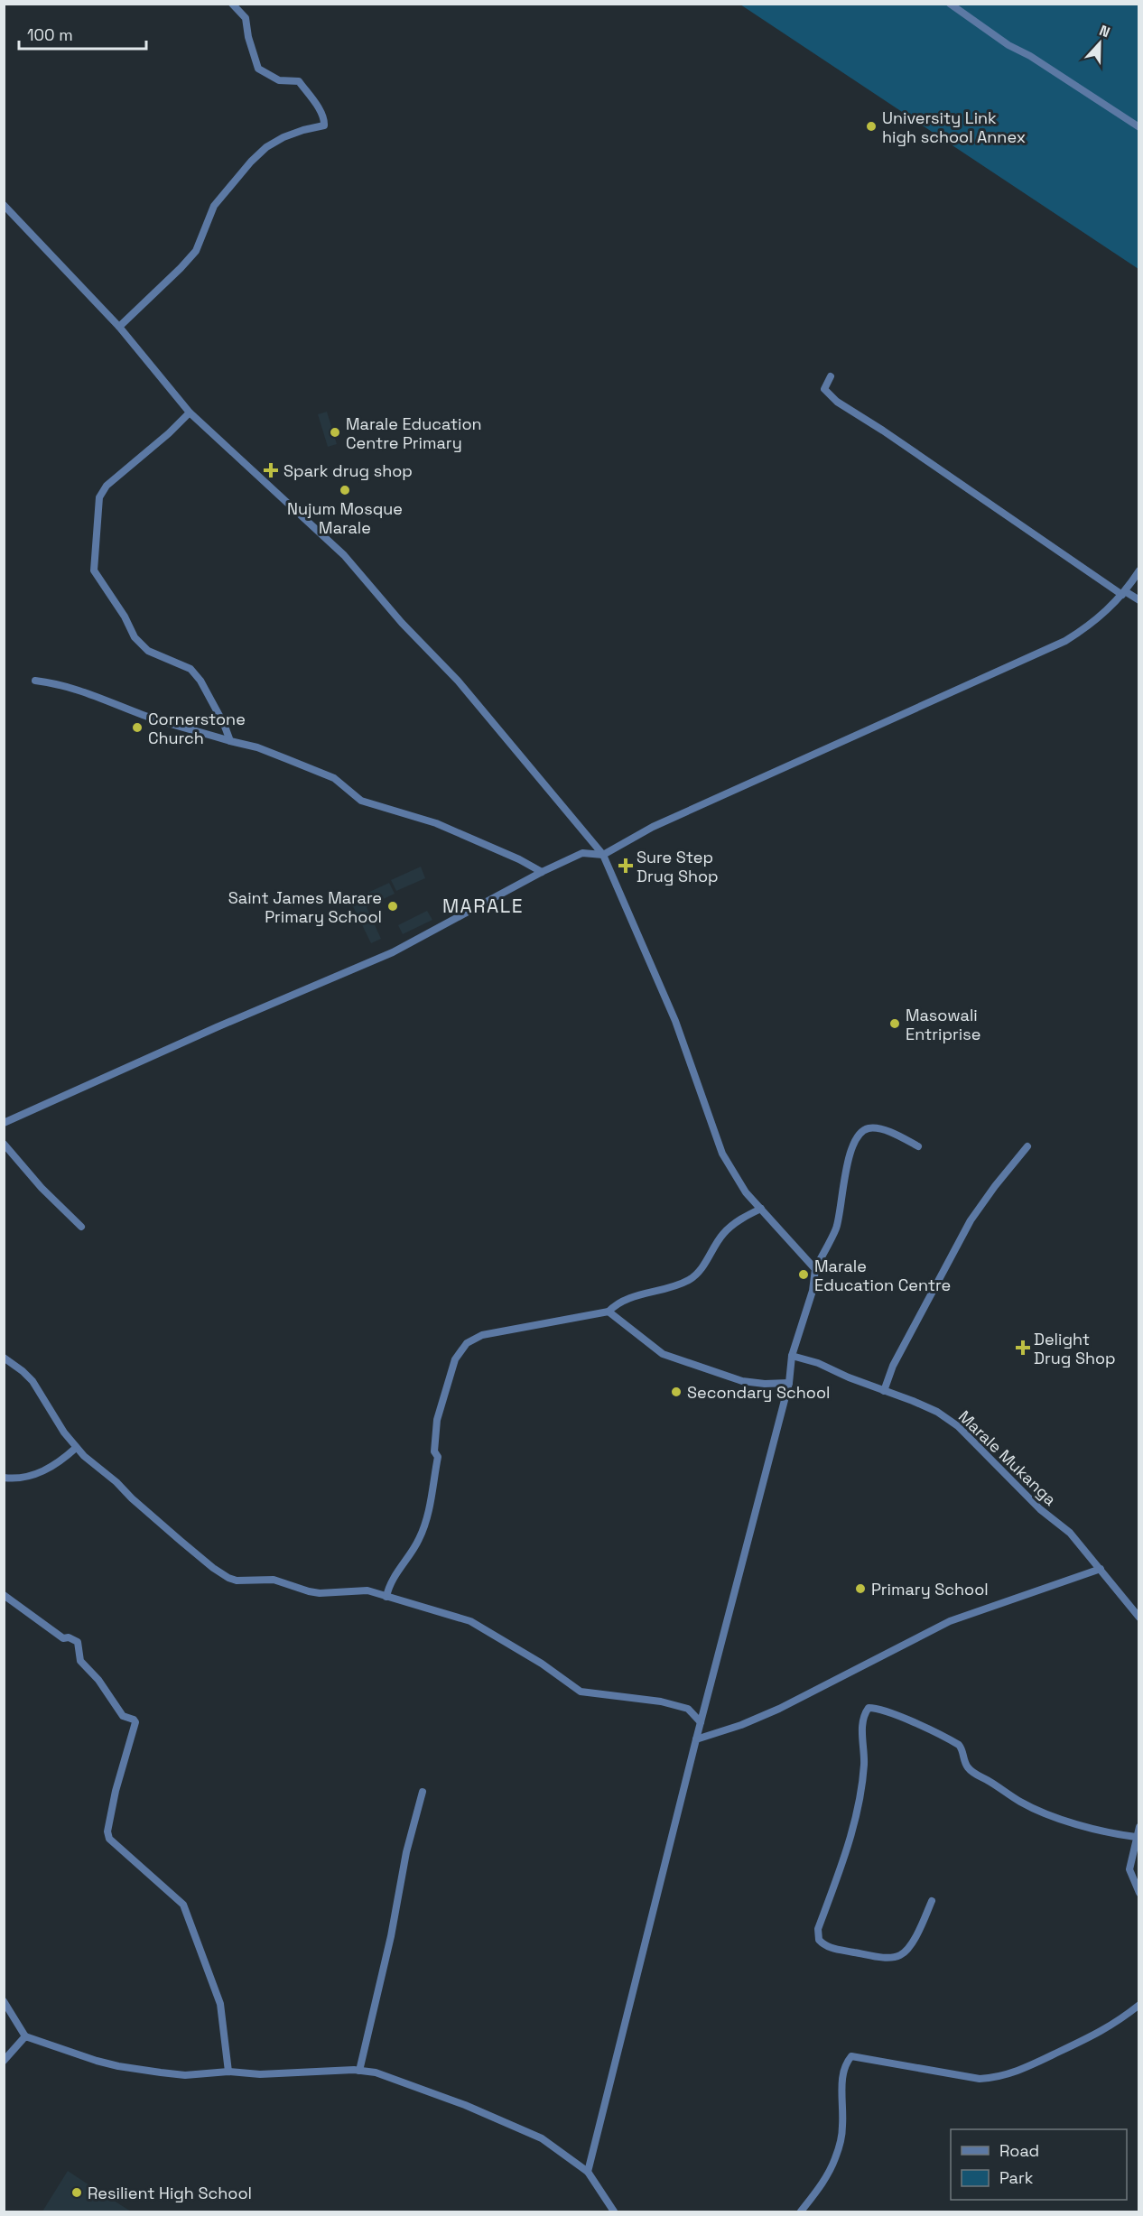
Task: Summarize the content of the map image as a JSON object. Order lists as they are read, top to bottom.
{
  "streets": {
    "street": ["Marale Mukanga"]
  },
  "districts": ["MARALE"],
  "places": {
    "other": [
      "University Link high school Annex",
      "Marale Education Centre Primary",
      "Nujum Mosque Marale",
      "Cornerstone Church",
      "Saint James Marare Primary School",
      "Masowali Entriprise",
      "Marale Education Centre",
      "Secondary School",
      "Primary School",
      "Resilient High School"
    ],
    "health": ["Spark drug shop", "Sure Step Drug Shop", "Delight Drug Shop"]
  },
  "legend": ["Road", "Park"],
  "scale_bar": "100 m",
  "north": "top"
}
